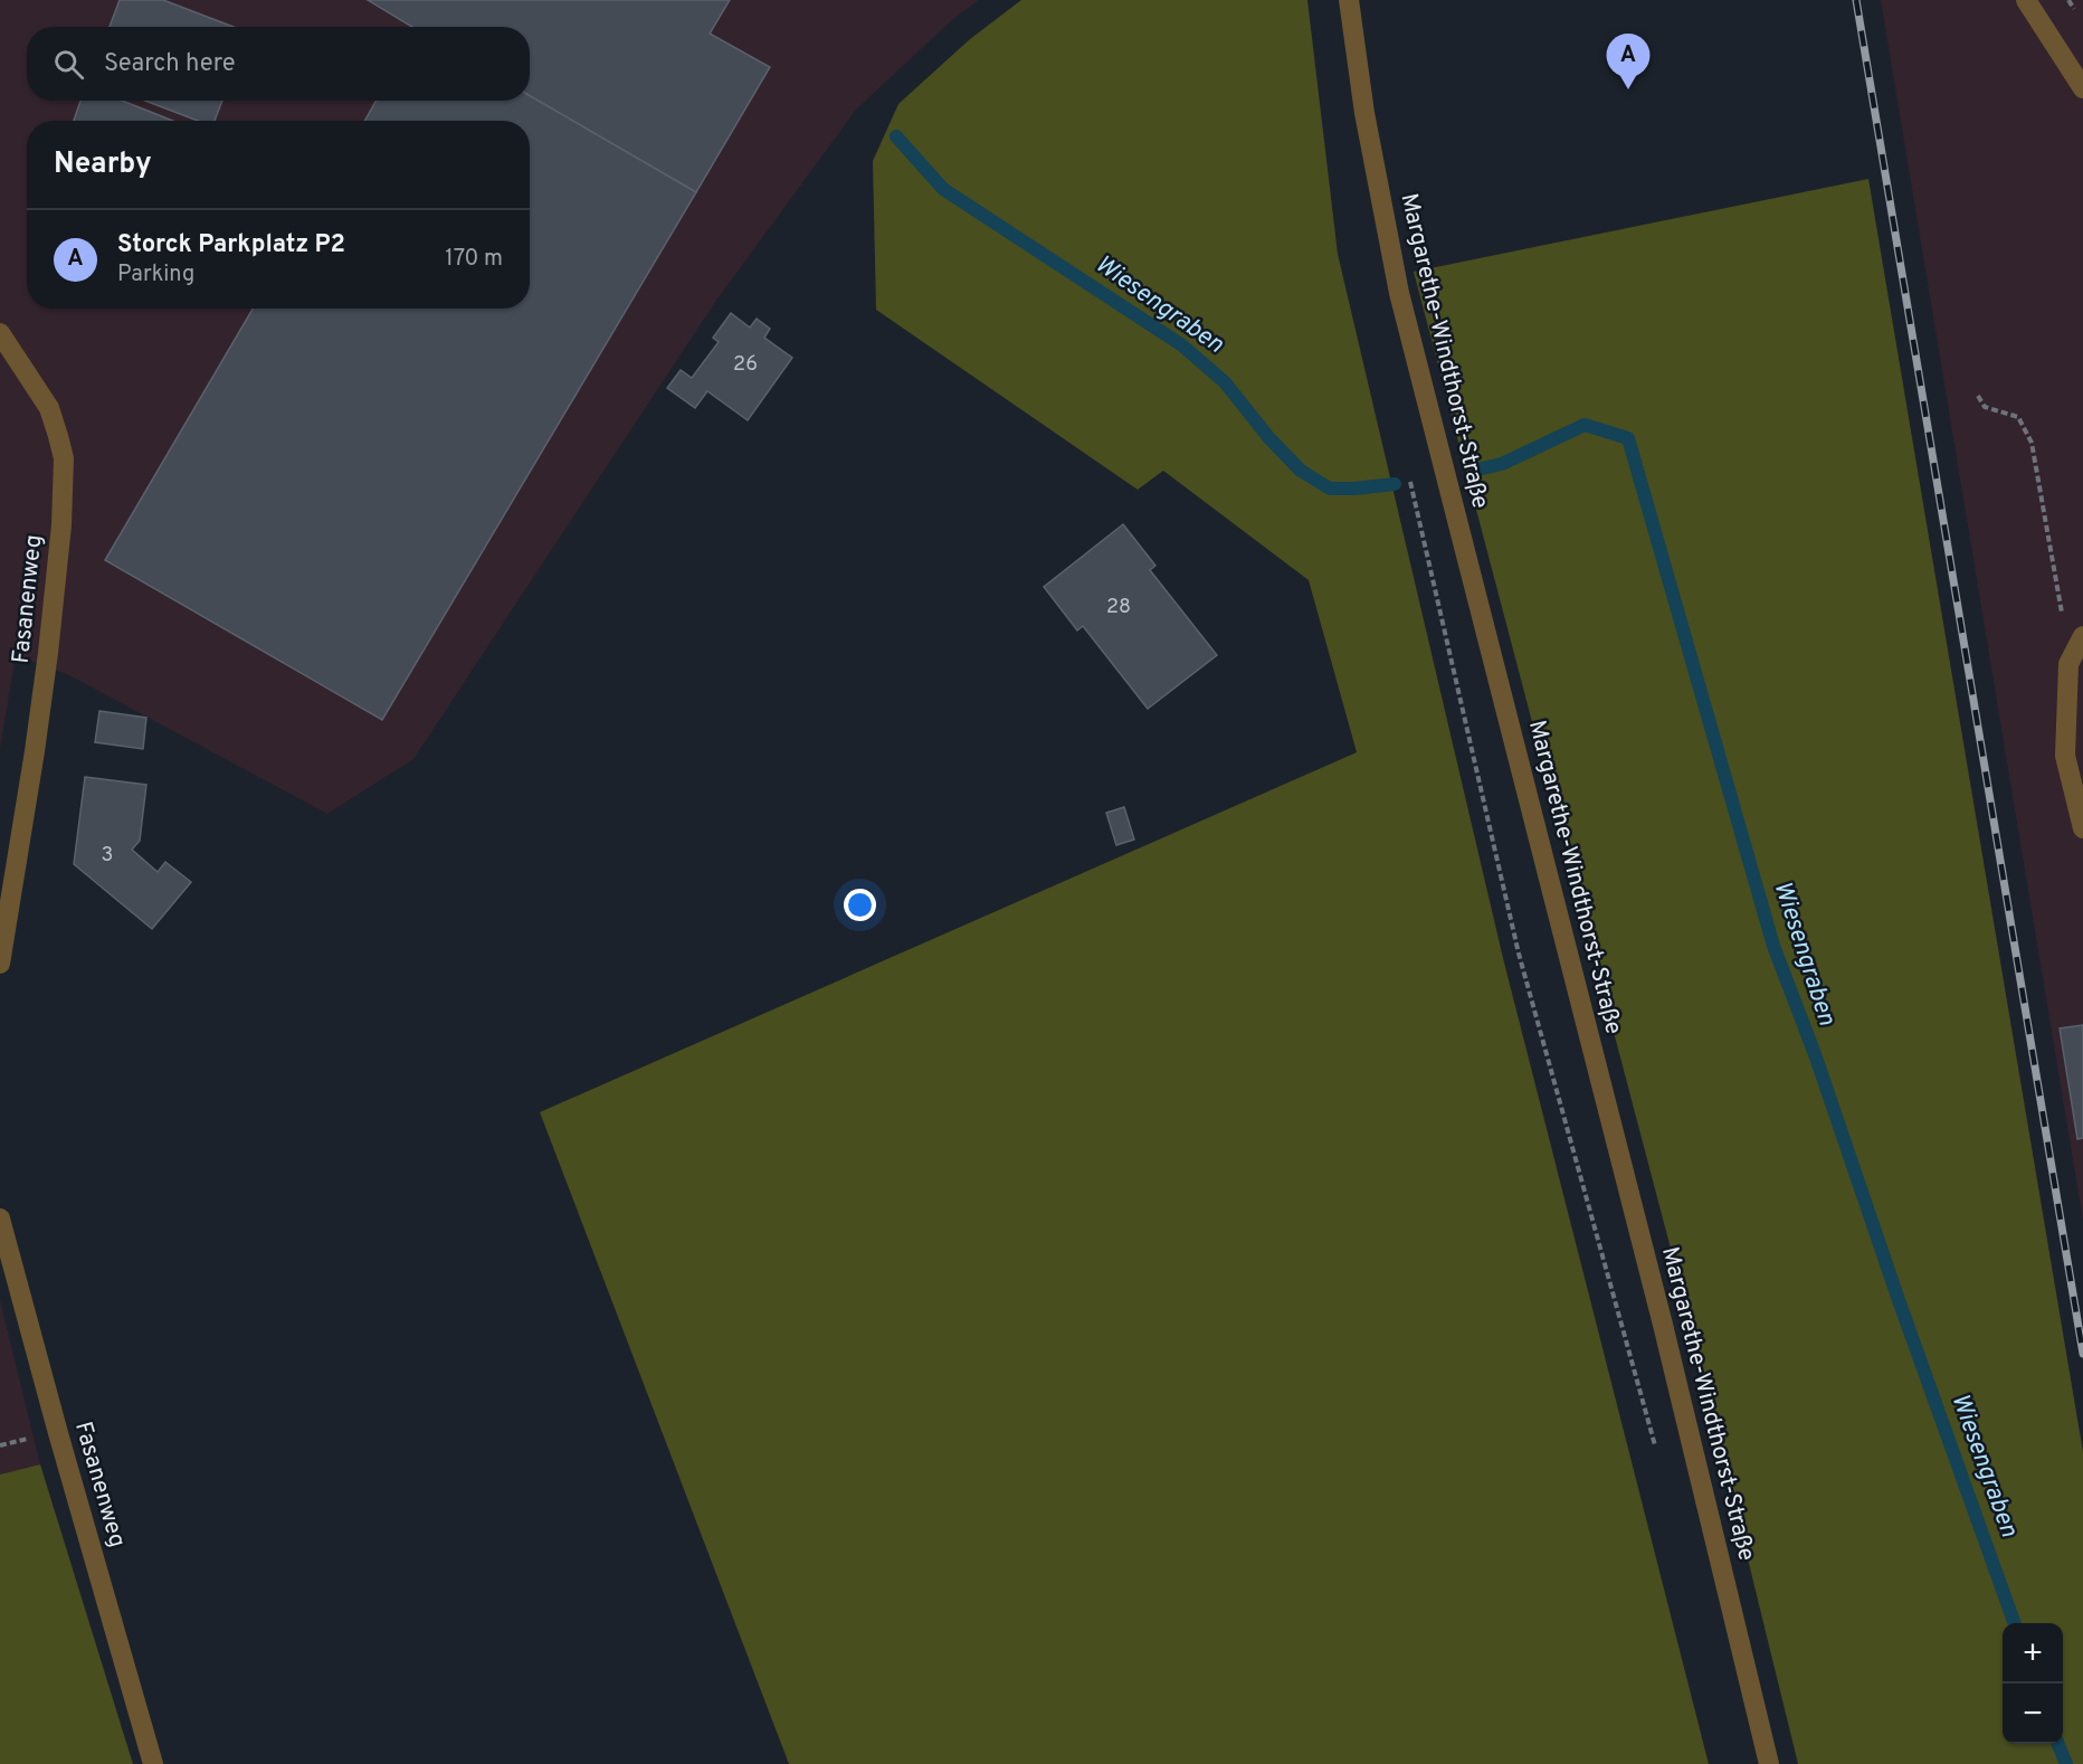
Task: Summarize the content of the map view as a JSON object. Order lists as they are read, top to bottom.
{
  "streets": {
    "street": ["Margarethe-Windthorst-Straße", "Fasanenweg"]
  },
  "water": ["Wiesengraben"],
  "house_numbers": ["26", "28", "3"],
  "page": {
    "search": "Search here",
    "pins": "A",
    "heading": "Nearby",
    "list": [
      {
        "mark": "A",
        "name": "Storck Parkplatz P2",
        "note": "Parking",
        "value": "170 m"
      }
    ],
    "map_buttons": ["+", "−"]
  }
}
